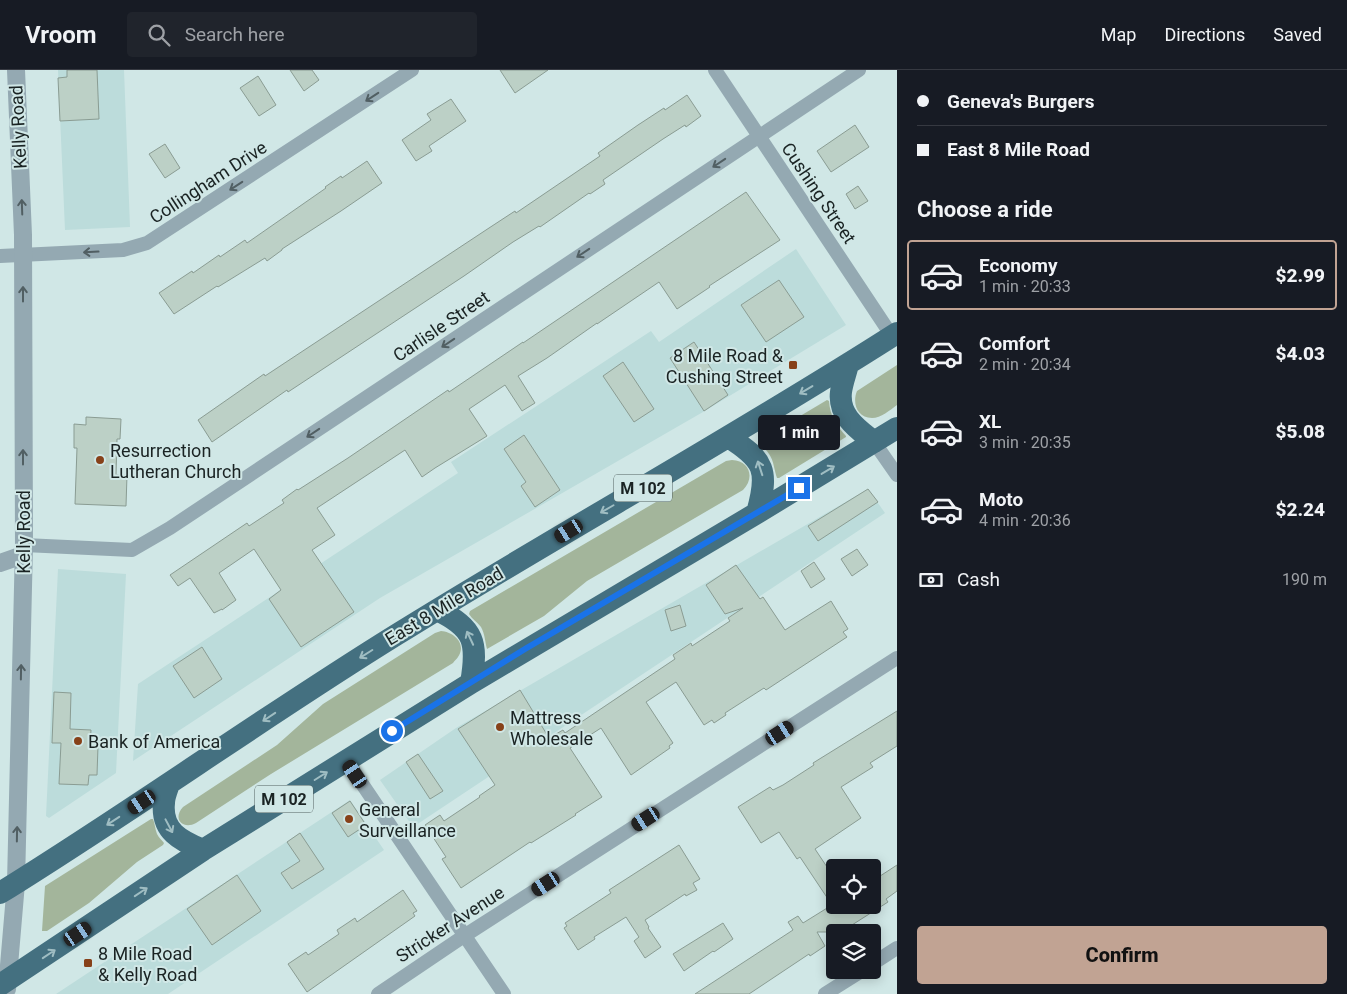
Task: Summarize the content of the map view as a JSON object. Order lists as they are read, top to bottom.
{
  "streets": {
    "highway": ["M 102", "East 8 Mile Road"],
    "street": [
      "Kelly Road",
      "Collingham Drive",
      "Cushing Street",
      "Carlisle Street",
      "Stricker Avenue"
    ]
  },
  "crossings": [
    ["Kelly Road", "Collingham Drive"],
    ["Kelly Road", "Carlisle Street"],
    ["Kelly Road", "M 102"],
    ["Kelly Road", "East 8 Mile Road"],
    ["Cushing Street", "Carlisle Street"],
    ["Cushing Street", "East 8 Mile Road"]
  ],
  "one_way": ["Kelly Road", "Collingham Drive", "Carlisle Street"],
  "places": {
    "transit": ["8 Mile Road & Cushing Street", "8 Mile Road & Kelly Road"],
    "other": [
      "Resurrection Lutheran Church",
      "Mattress Wholesale",
      "Bank of America",
      "General Surveillance"
    ]
  },
  "page": {
    "header": "Vroom",
    "search": "Search here",
    "nav": ["Map", "Directions", "Saved"],
    "banner": ["Geneva's Burgers", "East 8 Mile Road"],
    "heading": "Choose a ride",
    "list": [
      {
        "name": "Economy",
        "note": "1 min · 20:33",
        "value": "$2.99"
      },
      {
        "name": "Comfort",
        "note": "2 min · 20:34",
        "value": "$4.03"
      },
      {
        "name": "XL",
        "note": "3 min · 20:35",
        "value": "$5.08"
      },
      {
        "name": "Moto",
        "note": "4 min · 20:36",
        "value": "$2.24"
      }
    ],
    "bubble": "1 min",
    "pay": ["Cash", "190 m"],
    "buttons": "Confirm"
  }
}
